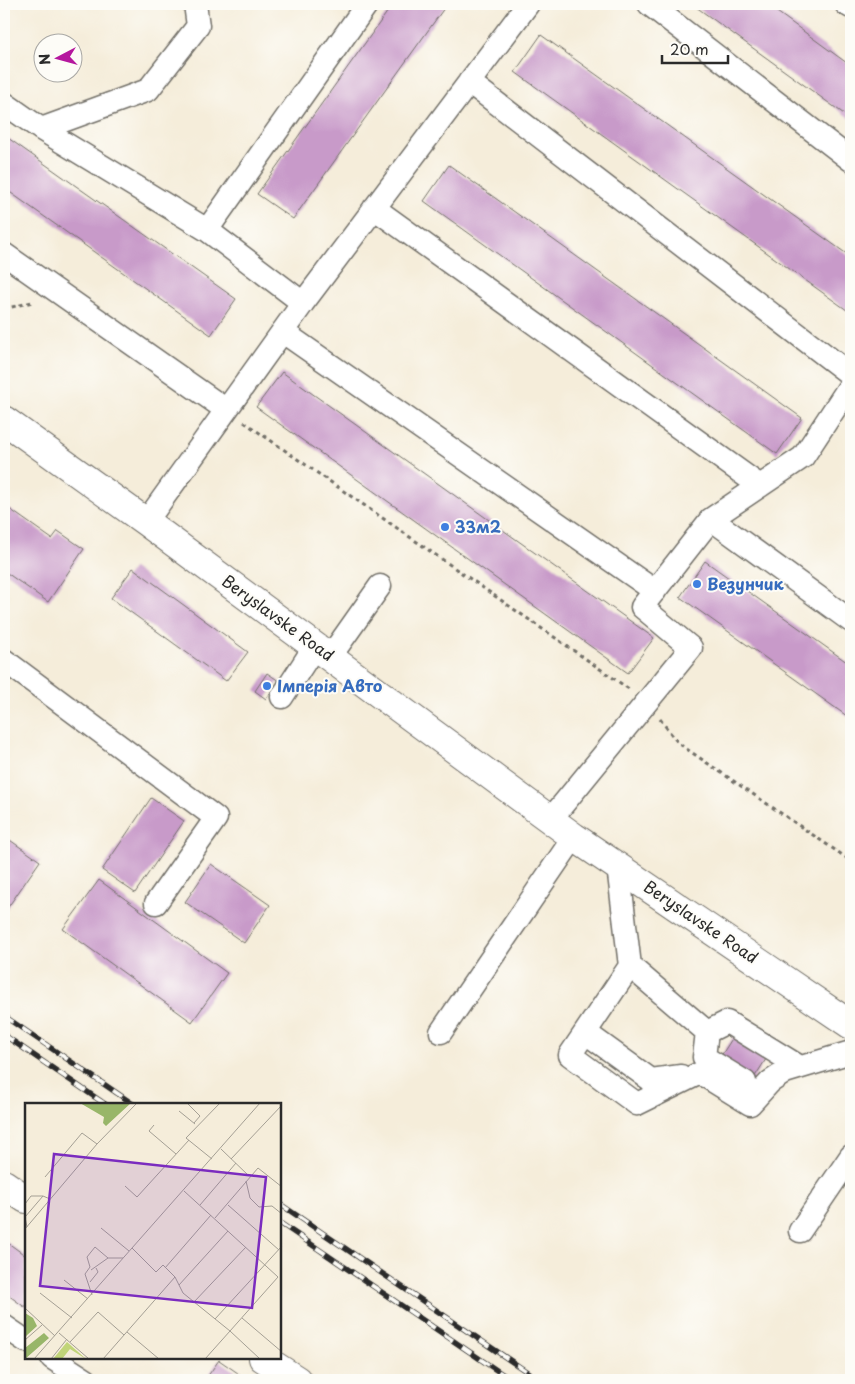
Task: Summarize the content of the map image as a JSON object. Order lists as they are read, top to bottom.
{
  "streets": {
    "main road": ["Beryslavske Road"]
  },
  "places": ["33м2", "Везунчик", "Імперія Авто"],
  "scale_bar": "20 m",
  "north": "left"
}
